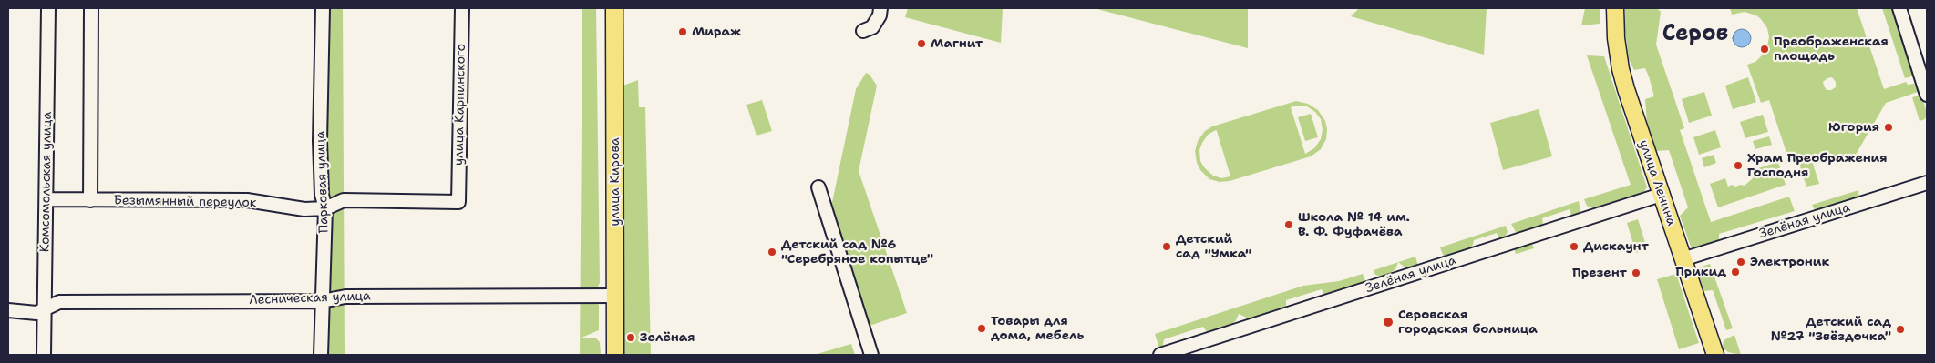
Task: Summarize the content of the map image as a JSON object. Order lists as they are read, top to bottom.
{
  "streets": {
    "main road": ["улица Кирова", "улица Ленина"],
    "street": [
      "улица Карпинского",
      "Комсомольская улица",
      "Парковая улица",
      "Безымянный переулок",
      "Зелёная улица",
      "Лесническая улица"
    ]
  },
  "crossings": [
    ["улица Карпинского", "Безымянный переулок"],
    ["Комсомольская улица", "Безымянный переулок"],
    ["Комсомольская улица", "Лесническая улица"],
    ["Парковая улица", "Безымянный переулок"],
    ["Парковая улица", "Лесническая улица"],
    ["улица Кирова", "Лесническая улица"],
    ["улица Ленина", "Зелёная улица"]
  ],
  "districts": ["Серов"],
  "places": [
    "Мираж",
    "Магнит",
    "Преображенская площадь",
    "Югория",
    "Храм Преображения Господня",
    "Школа № 14 им. В. Ф. Фуфачёва",
    "Детский сад \"Умка\"",
    "Дискаунт",
    "Детский сад №6 \"Серебряное копытце\"",
    "Электроник",
    "Прикид",
    "Презент",
    "Серовская городская больница",
    "Товары для дома, мебель",
    "Детский сад №27 \"Звёздочка\"",
    "Зелёная"
  ]
}
